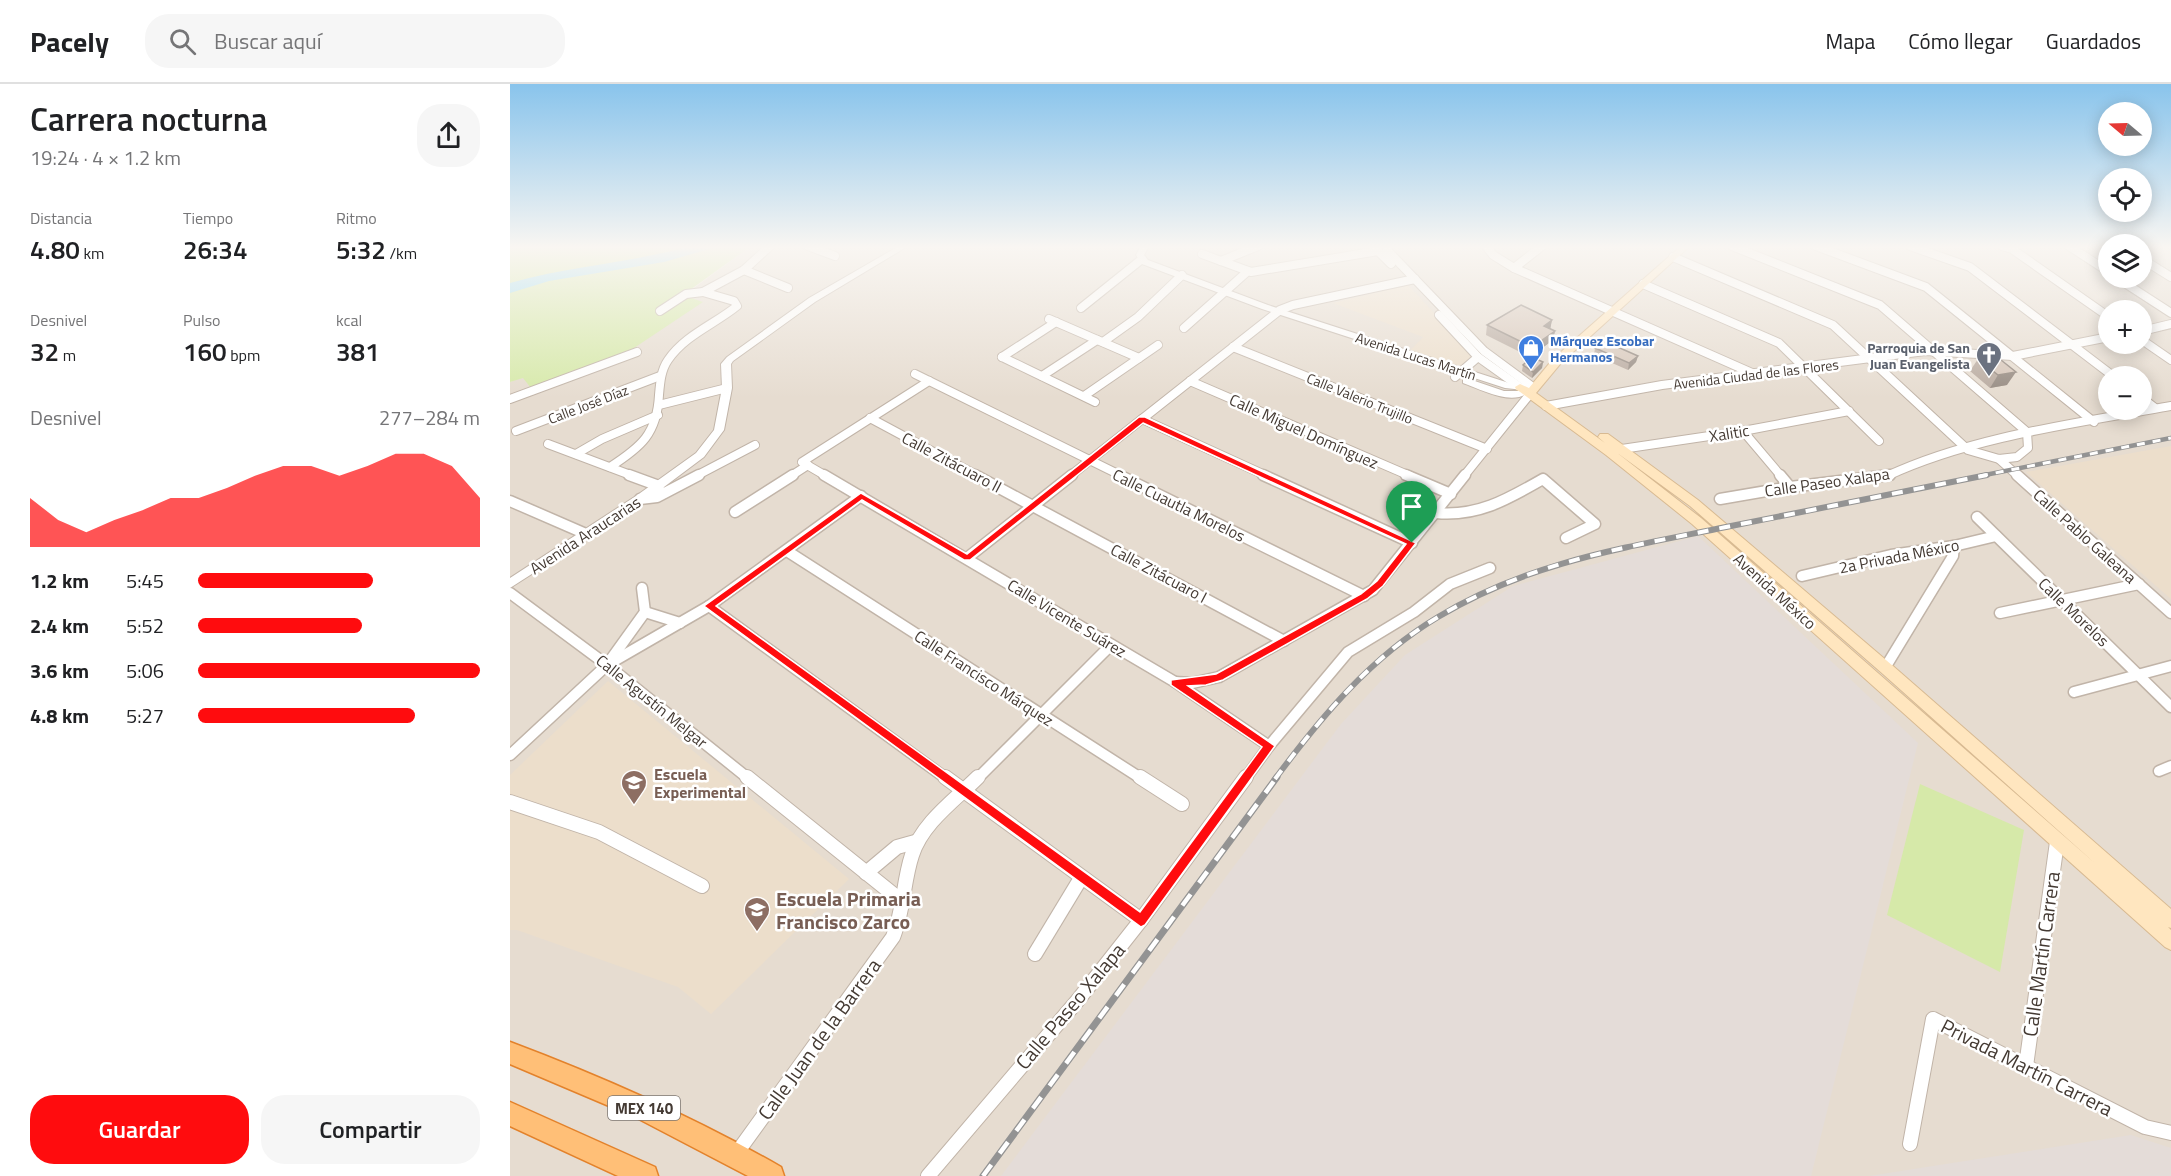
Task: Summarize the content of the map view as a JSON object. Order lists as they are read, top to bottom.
{
  "streets": {
    "highway": ["MEX 140"],
    "main road": ["Avenida México"],
    "street": [
      "Avenida Lucas Martín",
      "Avenida Ciudad de las Flores",
      "Calle Valerio Trujillo",
      "Calle José Díaz",
      "Calle Miguel Domínguez",
      "Xalitic",
      "Calle Zitácuaro II",
      "Calle Paseo Xalapa",
      "Calle Cuautla Morelos",
      "Avenida Araucarias",
      "Calle Pablo Galeana",
      "2a Privada México",
      "Calle Zitácuaro I",
      "Calle Morelos",
      "Calle Vicente Suárez",
      "Calle Francisco Márquez",
      "Calle Agustín Melgar",
      "Calle Martín Carrera",
      "Calle Juan de la Barrera",
      "Privada Martín Carrera"
    ]
  },
  "crossings": [
    ["Avenida Lucas Martín", "Avenida México"],
    ["Avenida Ciudad de las Flores", "Avenida México"],
    ["Xalitic", "Avenida México"],
    ["Calle Zitácuaro II", "Calle Zitácuaro I"],
    ["Calle Paseo Xalapa", "Calle Vicente Suárez"],
    ["2a Privada México", "Calle Morelos"],
    ["Avenida México", "Calle Martín Carrera"],
    ["Calle Agustín Melgar", "Calle Juan de la Barrera"],
    ["Calle Martín Carrera", "Privada Martín Carrera"],
    ["Calle Juan de la Barrera", "MEX 140"]
  ],
  "places": {
    "shop": ["Márquez Escobar Hermanos"],
    "church": ["Parroquia de San Juan Evangelista"],
    "school or university": ["Escuela Experimental", "Escuela Primaria Francisco Zarco"]
  },
  "north": "left",
  "page": {
    "header": "Pacely",
    "search": "Buscar aquí",
    "nav": ["Mapa", "Cómo llegar", "Guardados"],
    "heading": ["Carrera nocturna", "19:24 · 4 × 1.2 km"],
    "map_buttons": ["+", "−"],
    "stats": [
      ["Distancia", "4.80 km"],
      ["Tiempo", "26:34"],
      ["Ritmo", "5:32 /km"],
      ["Desnivel", "32 m"],
      ["Pulso", "160 bpm"],
      ["kcal", "381"]
    ],
    "chart": ["Desnivel", "277–284 m"],
    "list": [
      {
        "name": "1.2 km",
        "note": "5:45"
      },
      {
        "name": "2.4 km",
        "note": "5:52"
      },
      {
        "name": "3.6 km",
        "note": "5:06"
      },
      {
        "name": "4.8 km",
        "note": "5:27"
      }
    ],
    "buttons": ["Guardar", "Compartir"]
  }
}
